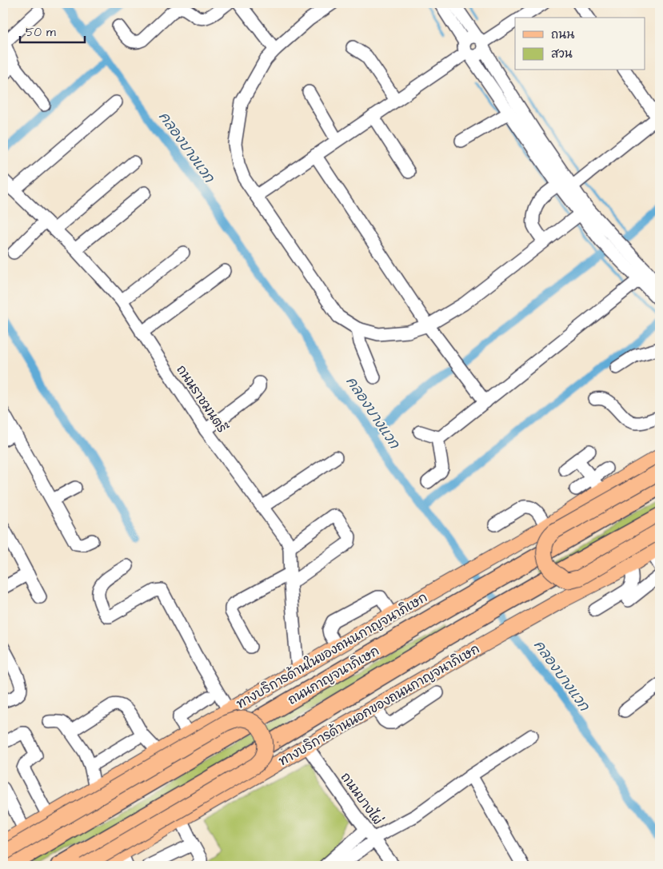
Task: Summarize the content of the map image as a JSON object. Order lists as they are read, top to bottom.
{
  "streets": {
    "highway": ["ถนนกาญจนาภิเษก"],
    "main road": ["ทางบริการด้านในของถนนกาญจนาภิเษก", "ทางบริการด้านนอกของถนนกาญจนาภิเษก"],
    "street": ["ถนนราชมนตรี", "ถนนบางไผ่"]
  },
  "crossings": [
    ["ถนนราชมนตรี", "ทางบริการด้านในของถนนกาญจนาภิเษก"],
    ["ทางบริการด้านนอกของถนนกาญจนาภิเษก", "ถนนบางไผ่"]
  ],
  "water": ["คลองบางแวก"],
  "legend": ["ถนน", "สวน"],
  "scale_bar": "50 m"
}
